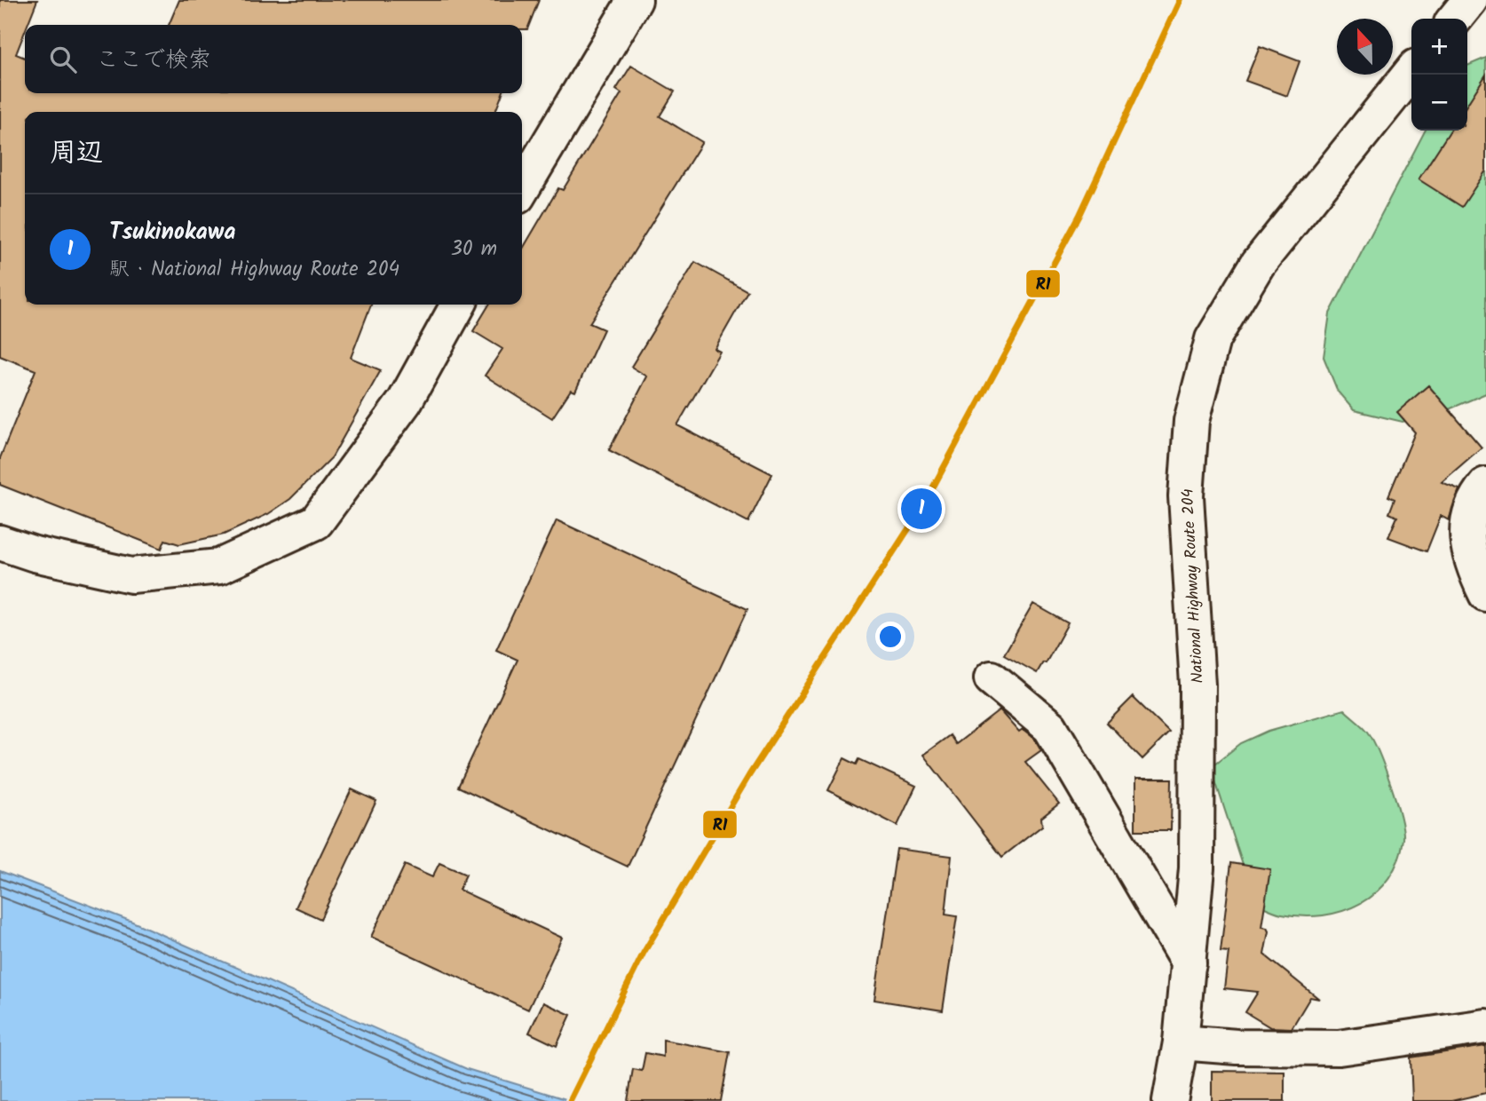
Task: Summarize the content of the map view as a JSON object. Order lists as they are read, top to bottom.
{
  "streets": {
    "main road": ["National Highway Route 204"]
  },
  "lines": ["transit line R1"],
  "north": "top",
  "page": {
    "map_buttons": ["+", "−"],
    "search": "ここで検索",
    "heading": "周辺",
    "list": [
      {
        "mark": "1",
        "name": "Tsukinokawa",
        "note": "駅 · National Highway Route 204",
        "value": "30 m"
      }
    ],
    "pins": "1"
  }
}
